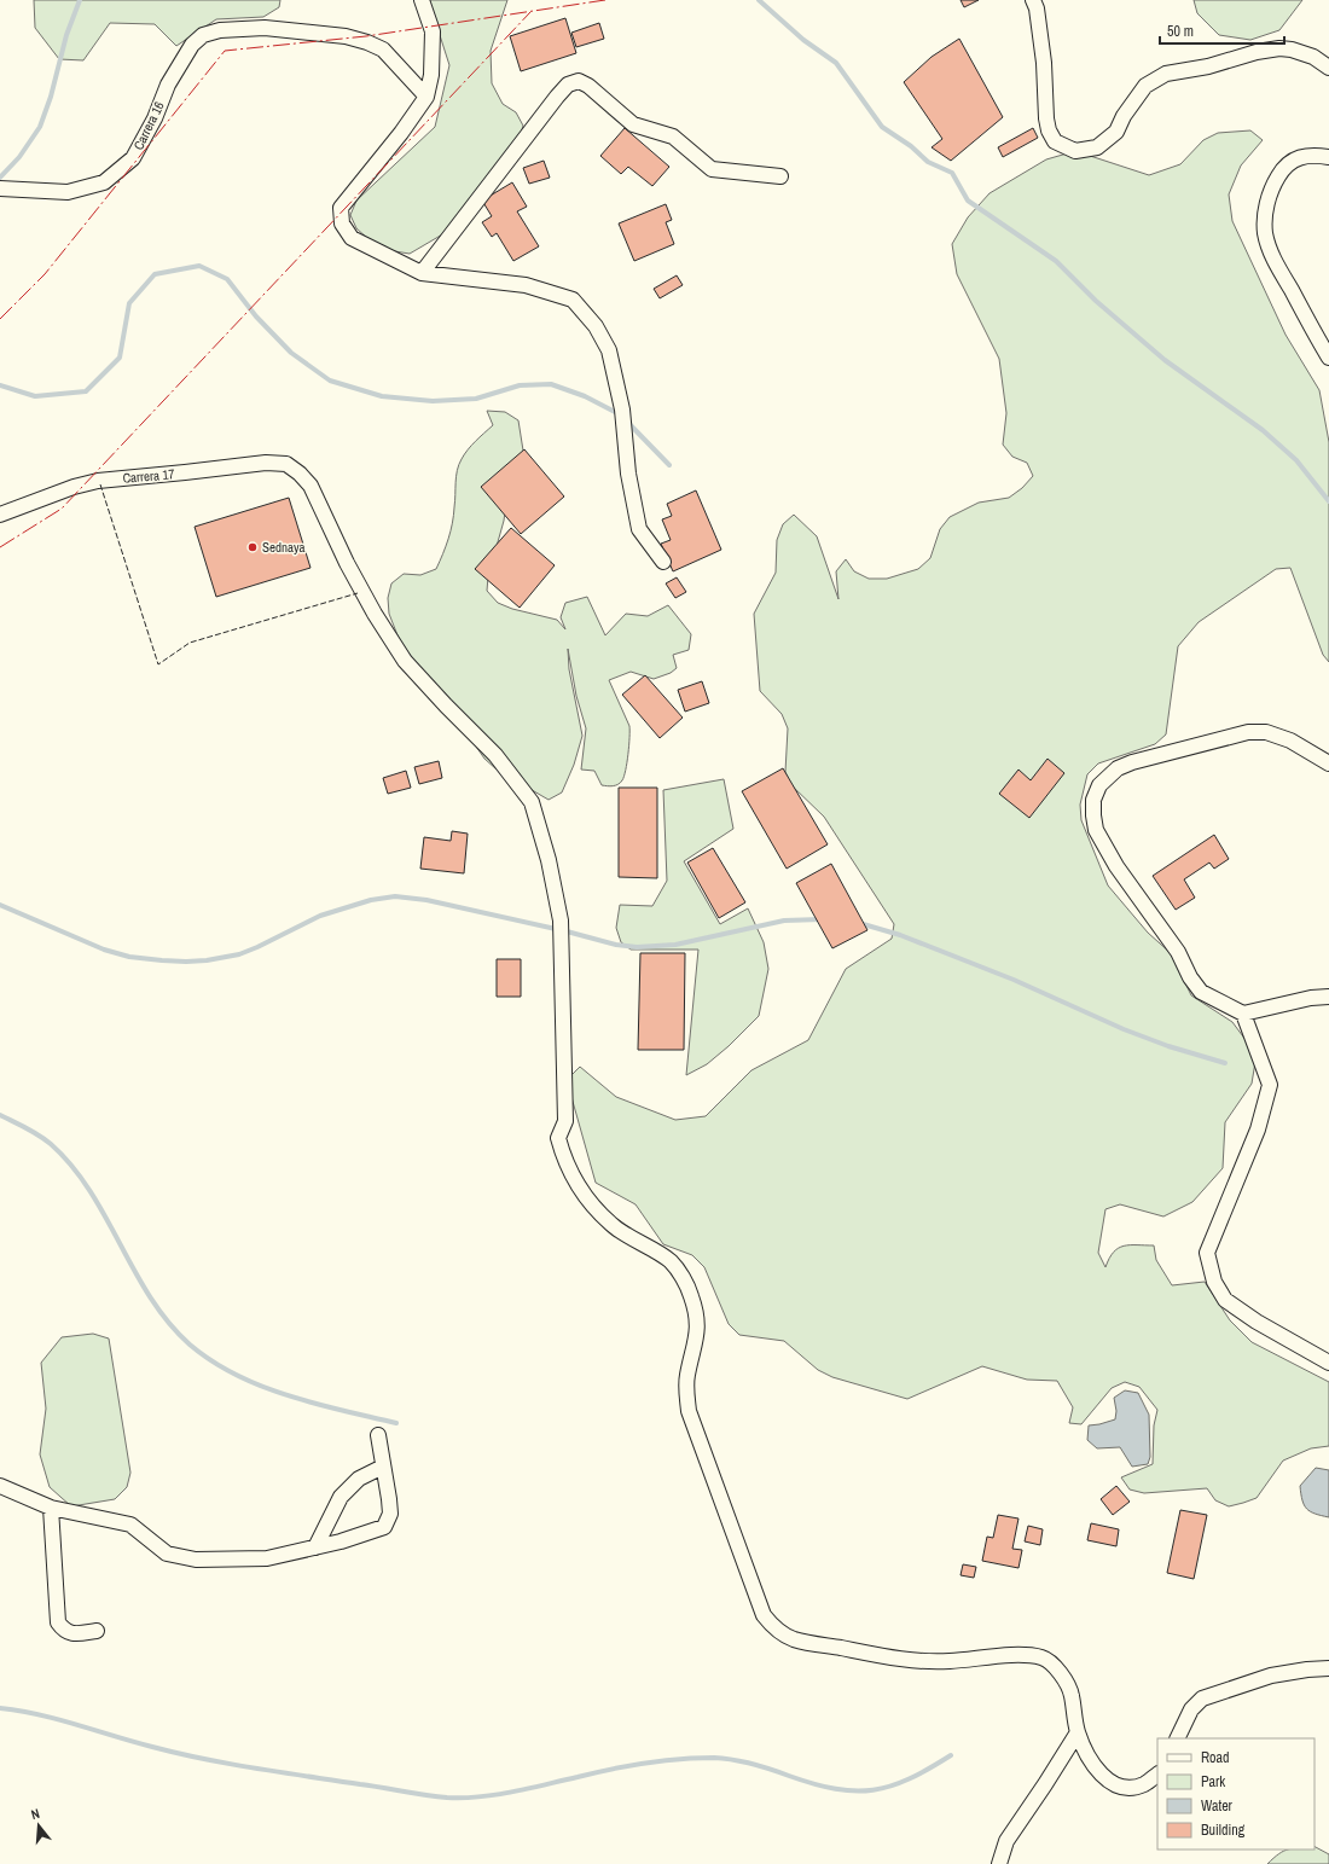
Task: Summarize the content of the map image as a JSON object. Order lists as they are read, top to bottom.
{
  "streets": {
    "street": ["Carrera 16", "Carrera 17"]
  },
  "places": ["Sednaya"],
  "legend": [
    "Road",
    "Park",
    "Water",
    "Building"
  ],
  "scale_bar": "50 m",
  "north": "top"
}
